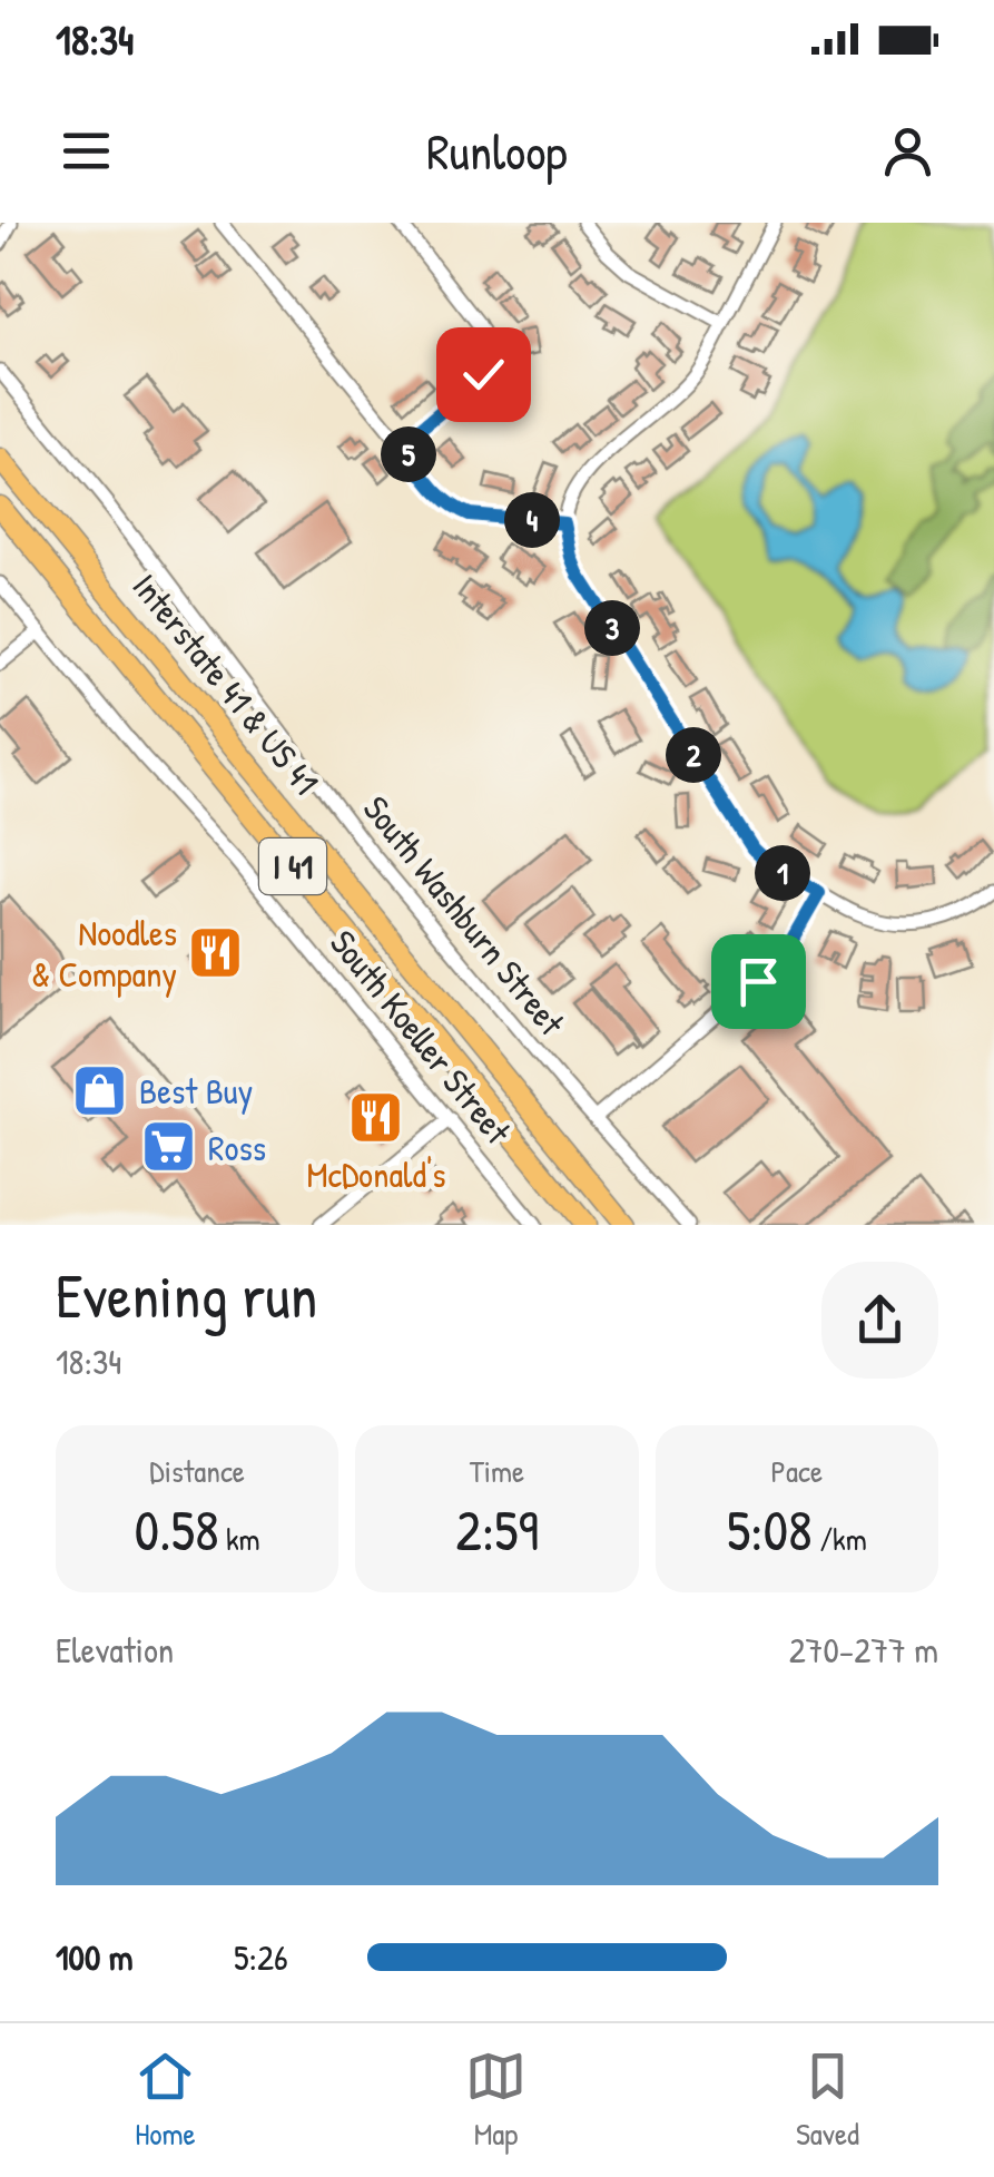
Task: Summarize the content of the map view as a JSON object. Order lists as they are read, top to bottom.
{
  "streets": {
    "highway": ["Interstate 41 & US 41", "I 41"],
    "street": ["South Washburn Street", "South Koeller Street"]
  },
  "crossings": [
    ["Interstate 41 & US 41", "I 41"]
  ],
  "places": {
    "restaurant": ["Noodles & Company", "McDonald's"],
    "shop": ["Best Buy"],
    "supermarket": ["Ross"]
  },
  "page": {
    "status": "18:34",
    "header": "Runloop",
    "pins": [
      "5",
      "4",
      "3",
      "2",
      "1"
    ],
    "heading": ["Evening run", "18:34"],
    "stats": [
      ["Distance", "0.58 km"],
      ["Time", "2:59"],
      ["Pace", "5:08 /km"]
    ],
    "chart": ["Elevation", "270–277 m"],
    "list": [
      {
        "name": "100 m",
        "note": "5:26"
      }
    ],
    "tabs": ["Home", "Map", "Saved"]
  }
}
